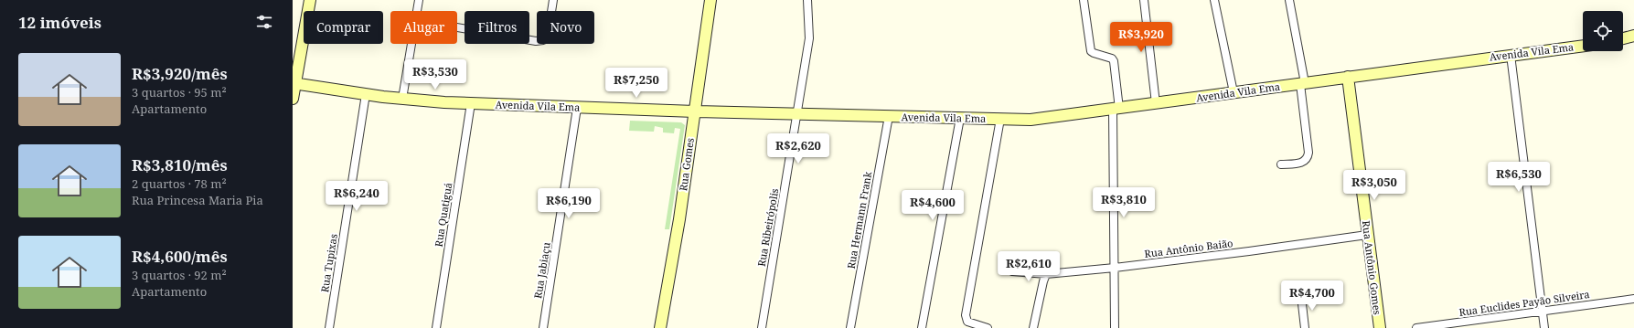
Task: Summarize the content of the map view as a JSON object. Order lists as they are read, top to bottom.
{
  "streets": {
    "main road": ["Avenida Vila Ema", "Rua Gomes", "Rua Antônio Gomes"],
    "street": [
      "Rua Quatiguá",
      "Rua Hermann Frank",
      "Rua Ribeirópolis",
      "Rua Antônio Baião",
      "Rua Tupixas",
      "Rua Jabiaçu",
      "Rua Euclides Payão Silveira"
    ]
  },
  "crossings": [
    ["Avenida Vila Ema", "Rua Gomes"],
    ["Avenida Vila Ema", "Rua Quatiguá"],
    ["Avenida Vila Ema", "Rua Hermann Frank"],
    ["Avenida Vila Ema", "Rua Ribeirópolis"],
    ["Avenida Vila Ema", "Rua Tupixas"],
    ["Avenida Vila Ema", "Rua Antônio Gomes"],
    ["Avenida Vila Ema", "Rua Jabiaçu"],
    ["Rua Antônio Baião", "Rua Antônio Gomes"]
  ],
  "page": {
    "heading": "12 imóveis",
    "chip": [
      "Comprar",
      "Alugar",
      "Filtros",
      "Novo"
    ],
    "price": [
      "R$3,920",
      "R$3,530",
      "R$7,250",
      "R$2,620",
      "R$6,530",
      "R$3,050",
      "R$6,240",
      "R$3,810",
      "R$6,190",
      "R$4,600",
      "R$2,610",
      "R$4,700"
    ],
    "list": [
      {
        "name": "R$3,920/mês",
        "note": "3 quartos · 95 m² · Apartamento"
      },
      {
        "name": "R$3,810/mês",
        "note": "2 quartos · 78 m² · Rua Princesa Maria Pia"
      },
      {
        "name": "R$4,600/mês",
        "note": "3 quartos · 92 m² · Apartamento"
      }
    ]
  }
}
